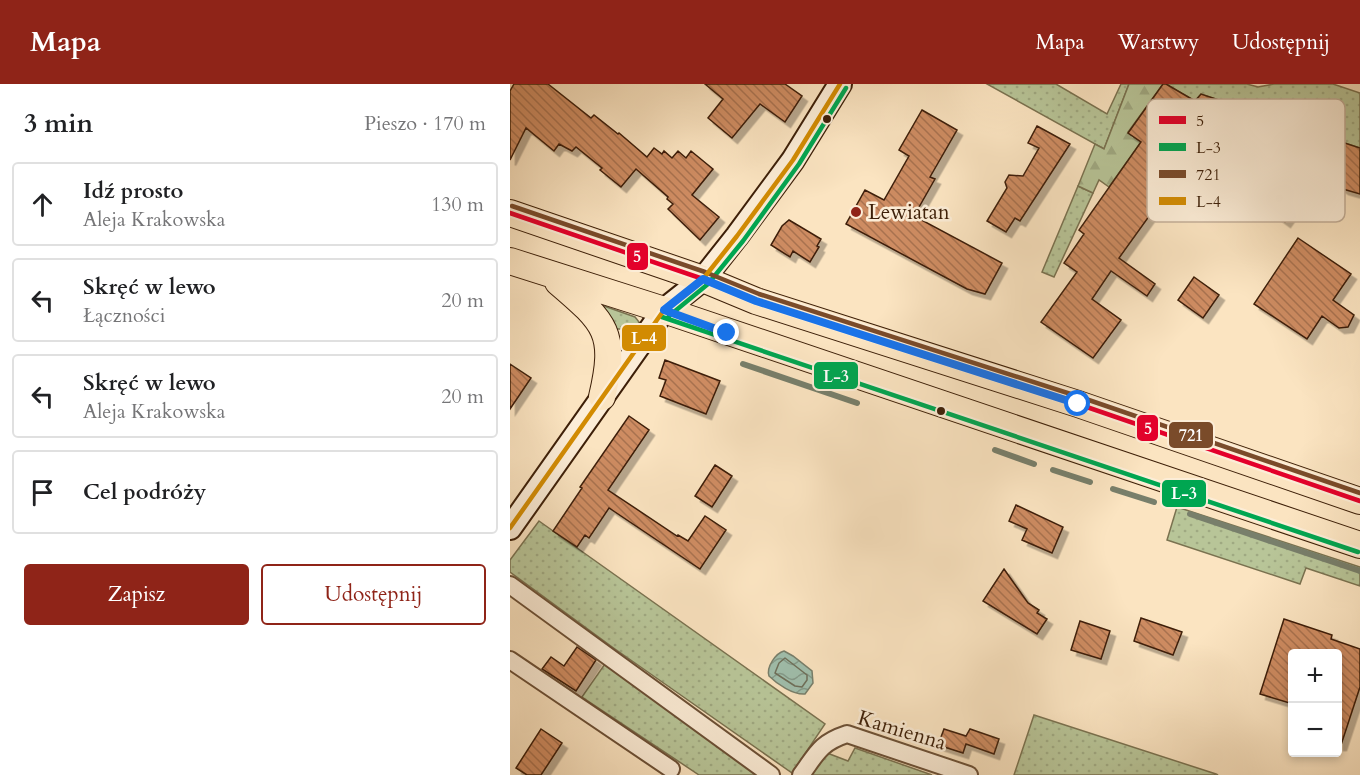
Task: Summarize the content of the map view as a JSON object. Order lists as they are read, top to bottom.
{
  "streets": {
    "street": ["Kamienna"]
  },
  "places": ["Lewiatan"],
  "lines": [
    "transit line L-4",
    "transit line L-3",
    "transit line 721",
    "transit line 5"
  ],
  "legend": [
    "5",
    "L-3",
    "721",
    "L-4"
  ],
  "page": {
    "header": "Mapa",
    "nav": ["Mapa", "Warstwy", "Udostępnij"],
    "heading": ["3 min", "Pieszo · 170 m"],
    "list": [
      ["Idź prosto", "Aleja Krakowska", "130 m"],
      ["Skręć w lewo", "Łączności", "20 m"],
      ["Skręć w lewo", "Aleja Krakowska", "20 m"],
      "Cel podróży"
    ],
    "buttons": ["Zapisz", "Udostępnij"],
    "map_buttons": ["+", "−"]
  }
}
